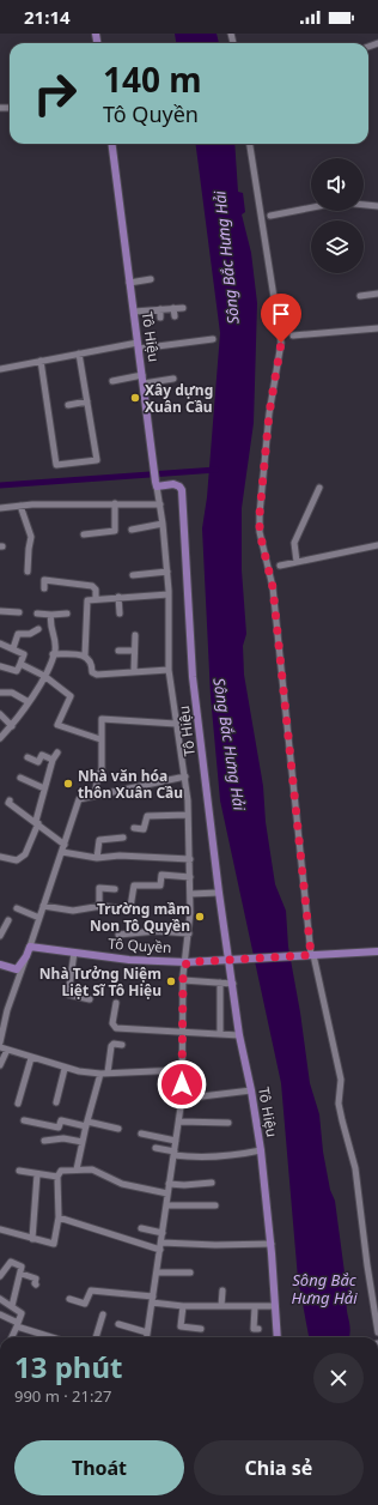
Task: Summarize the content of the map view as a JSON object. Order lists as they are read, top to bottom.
{
  "streets": {
    "main road": ["Tô Hiệu", "Tô Quyền"]
  },
  "crossings": [
    ["Tô Hiệu", "Tô Quyền"]
  ],
  "water": ["Sông Bắc Hưng Hải"],
  "places": [
    "Xây dựng Xuân Cầu",
    "Nhà văn hóa thôn Xuân Cầu",
    "Trường mầm Non Tô Quyền",
    "Nhà Tưởng Niệm Liệt Sĩ Tô Hiệu"
  ],
  "page": {
    "status": "21:14",
    "turn": ["140 m", "Tô Quyền"],
    "heading": ["13 phút", "990 m · 21:27"],
    "buttons": ["Thoát", "Chia sẻ"]
  }
}
